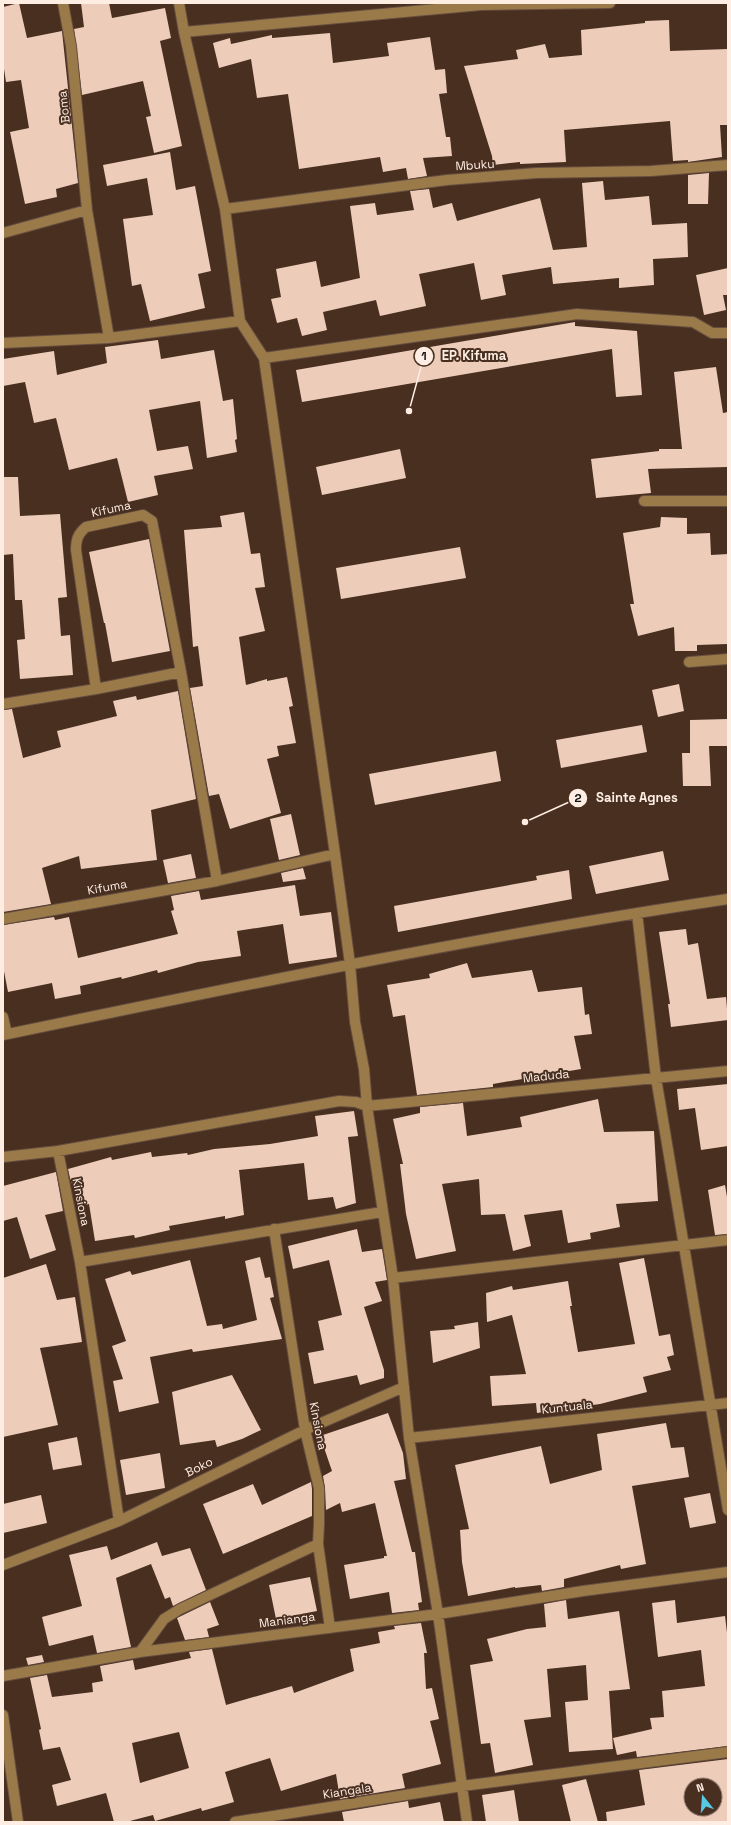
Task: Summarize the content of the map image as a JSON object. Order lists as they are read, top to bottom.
{
  "streets": {
    "street": [
      "Boma",
      "Mbuku",
      "Kifuma",
      "Maduda",
      "Kinsiona",
      "Kuntuala",
      "Boko",
      "Manianga",
      "Kiangala"
    ]
  },
  "crossings": [
    ["Maduda", "Kinsiona"],
    ["Kinsiona", "Boko"],
    ["Kinsiona", "Manianga"]
  ],
  "places": ["EP. Kifuma", "Sainte Agnes"],
  "north": "top"
}
